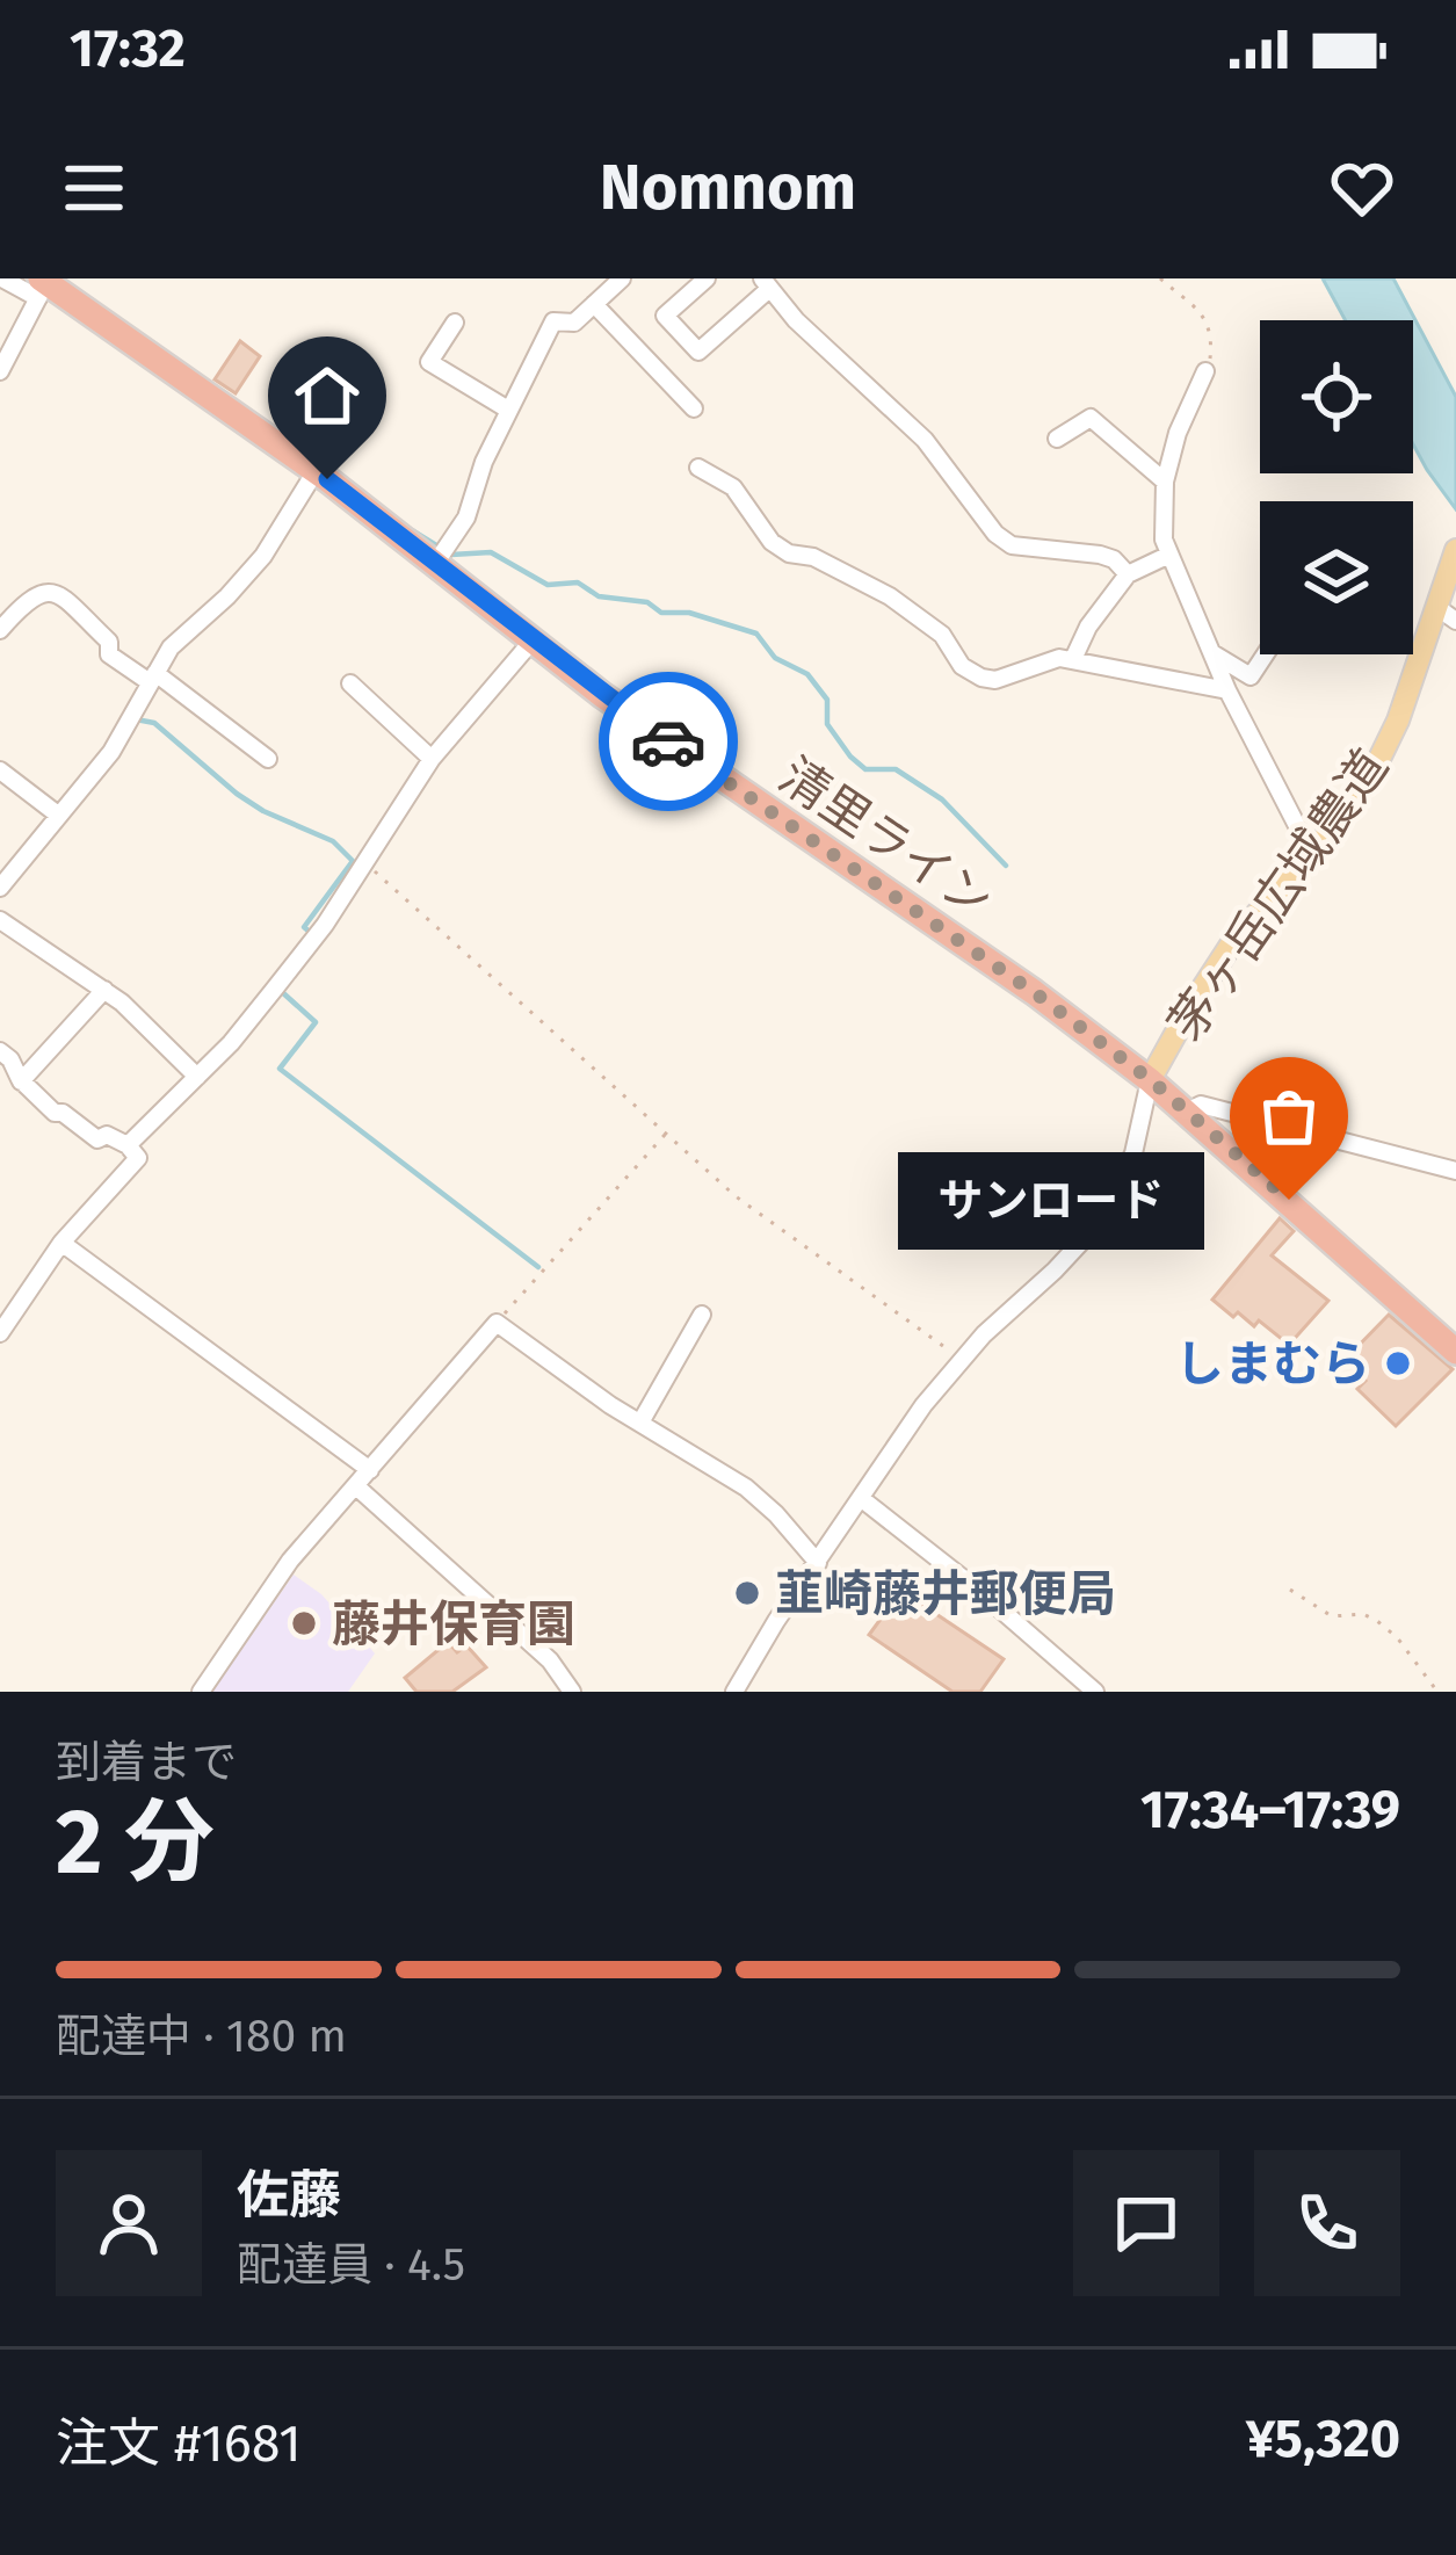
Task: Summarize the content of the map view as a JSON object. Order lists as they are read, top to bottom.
{
  "streets": {
    "highway": ["清里ライン"],
    "main road": ["茅ヶ岳広域農道"]
  },
  "crossings": [
    ["清里ライン", "茅ヶ岳広域農道"]
  ],
  "places": [
    "サンロード",
    "しまむら",
    "韮崎藤井郵便局",
    "藤井保育園"
  ],
  "page": {
    "status": "17:32",
    "header": "Nomnom",
    "bubble": "サンロード",
    "heading": ["2 分", "到着まで", "17:34–17:39"],
    "panel": [
      "佐藤",
      "配達員 · 4.5",
      "注文 #1681",
      "¥5,320"
    ],
    "bar": "配達中 · 180 m"
  }
}
